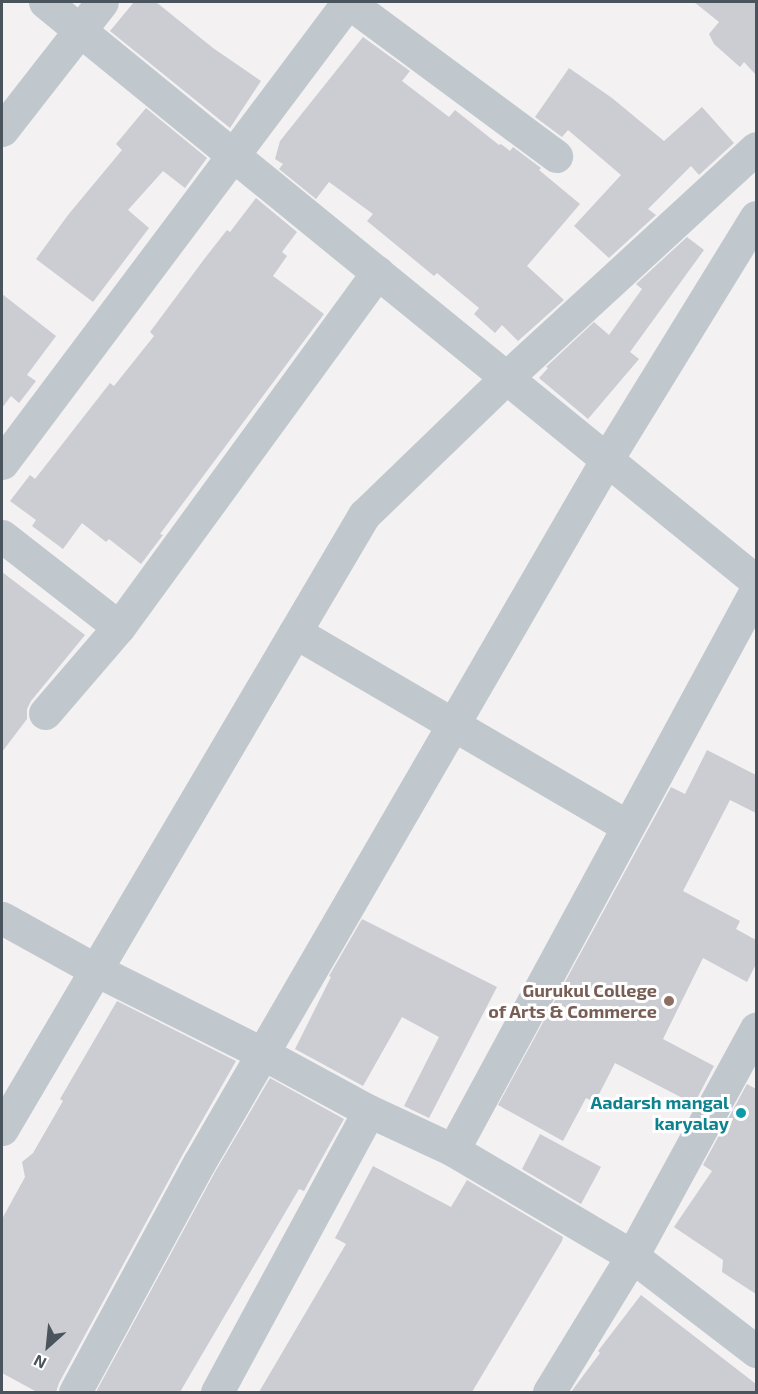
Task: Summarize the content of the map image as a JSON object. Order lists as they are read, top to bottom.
{
  "places": ["Gurukul College of Arts & Commerce", "Aadarsh mangal karyalay"],
  "north": "bottom left"
}
